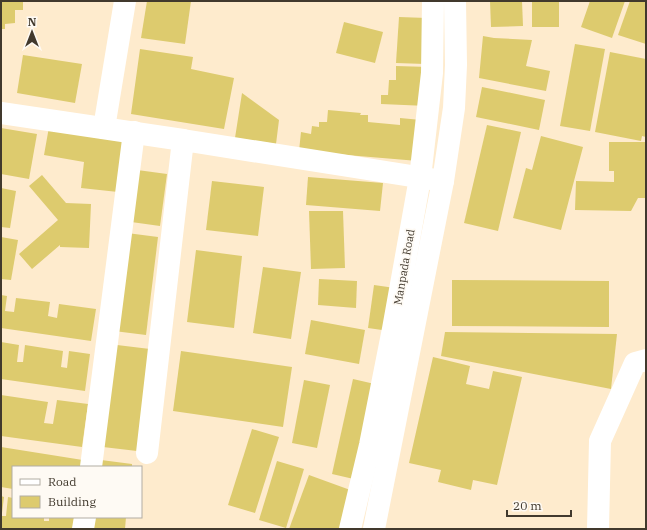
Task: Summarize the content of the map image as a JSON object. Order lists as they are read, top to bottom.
{
  "streets": {
    "street": ["Manpada Road"]
  },
  "legend": ["Road", "Building"],
  "scale_bar": "20 m",
  "north": "top"
}
